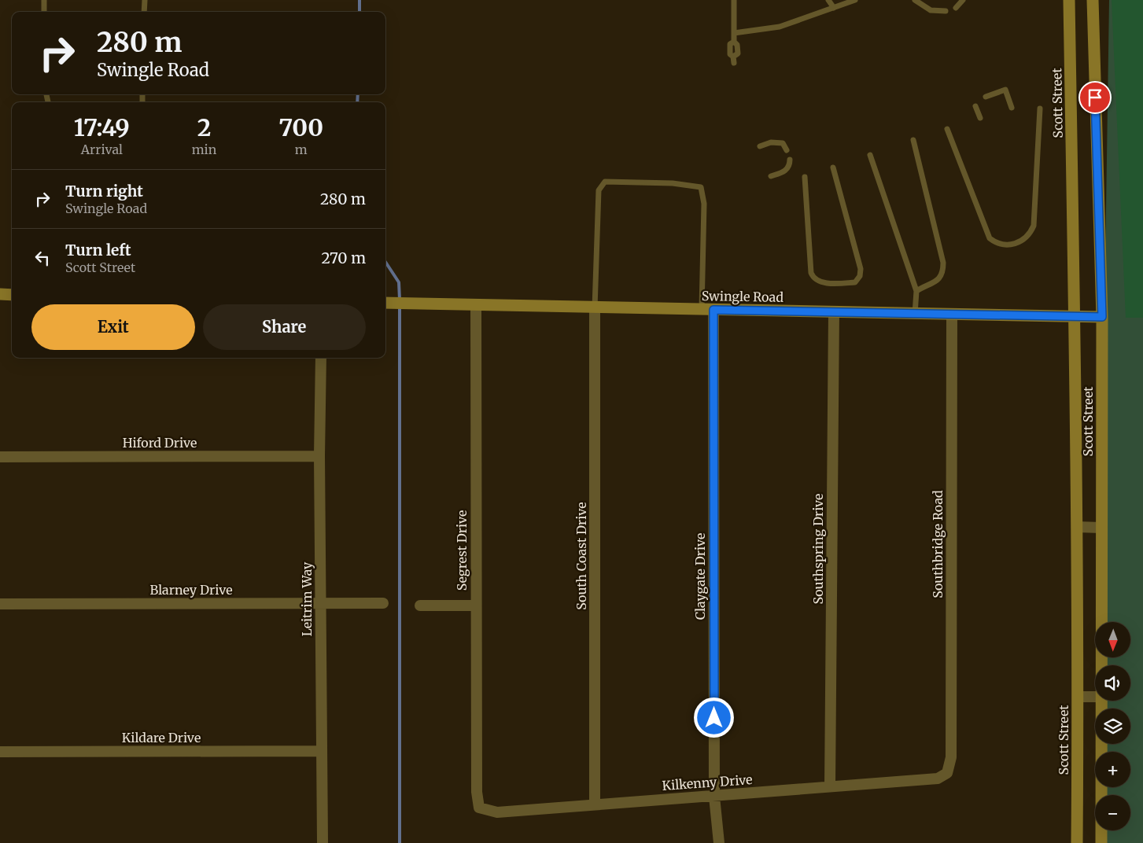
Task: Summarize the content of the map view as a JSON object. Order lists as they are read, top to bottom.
{
  "streets": {
    "main road": ["Scott Street", "Swingle Road"],
    "street": [
      "Hiford Drive",
      "Southbridge Road",
      "Southspring Drive",
      "Segrest Drive",
      "South Coast Drive",
      "Claygate Drive",
      "Blarney Drive",
      "Leitrim Way",
      "Kildare Drive",
      "Kilkenny Drive"
    ]
  },
  "crossings": [
    ["Scott Street", "Swingle Road"],
    ["Swingle Road", "Southbridge Road"],
    ["Swingle Road", "Southspring Drive"],
    ["Swingle Road", "Segrest Drive"],
    ["Swingle Road", "South Coast Drive"],
    ["Swingle Road", "Claygate Drive"],
    ["Hiford Drive", "Leitrim Way"],
    ["Southbridge Road", "Kilkenny Drive"],
    ["Southspring Drive", "Kilkenny Drive"],
    ["Segrest Drive", "Kilkenny Drive"],
    ["South Coast Drive", "Kilkenny Drive"],
    ["Claygate Drive", "Kilkenny Drive"],
    ["Blarney Drive", "Leitrim Way"],
    ["Leitrim Way", "Kildare Drive"]
  ],
  "north": "bottom",
  "page": {
    "turn": ["280 m", "Swingle Road"],
    "eta": [
      "17:49",
      "Arrival",
      "2",
      "min",
      "700",
      "m"
    ],
    "list": [
      {
        "name": "Turn right",
        "note": "Swingle Road",
        "value": "280 m"
      },
      {
        "name": "Turn left",
        "note": "Scott Street",
        "value": "270 m"
      }
    ],
    "buttons": ["Exit", "Share"],
    "map_buttons": ["+", "−"]
  }
}
